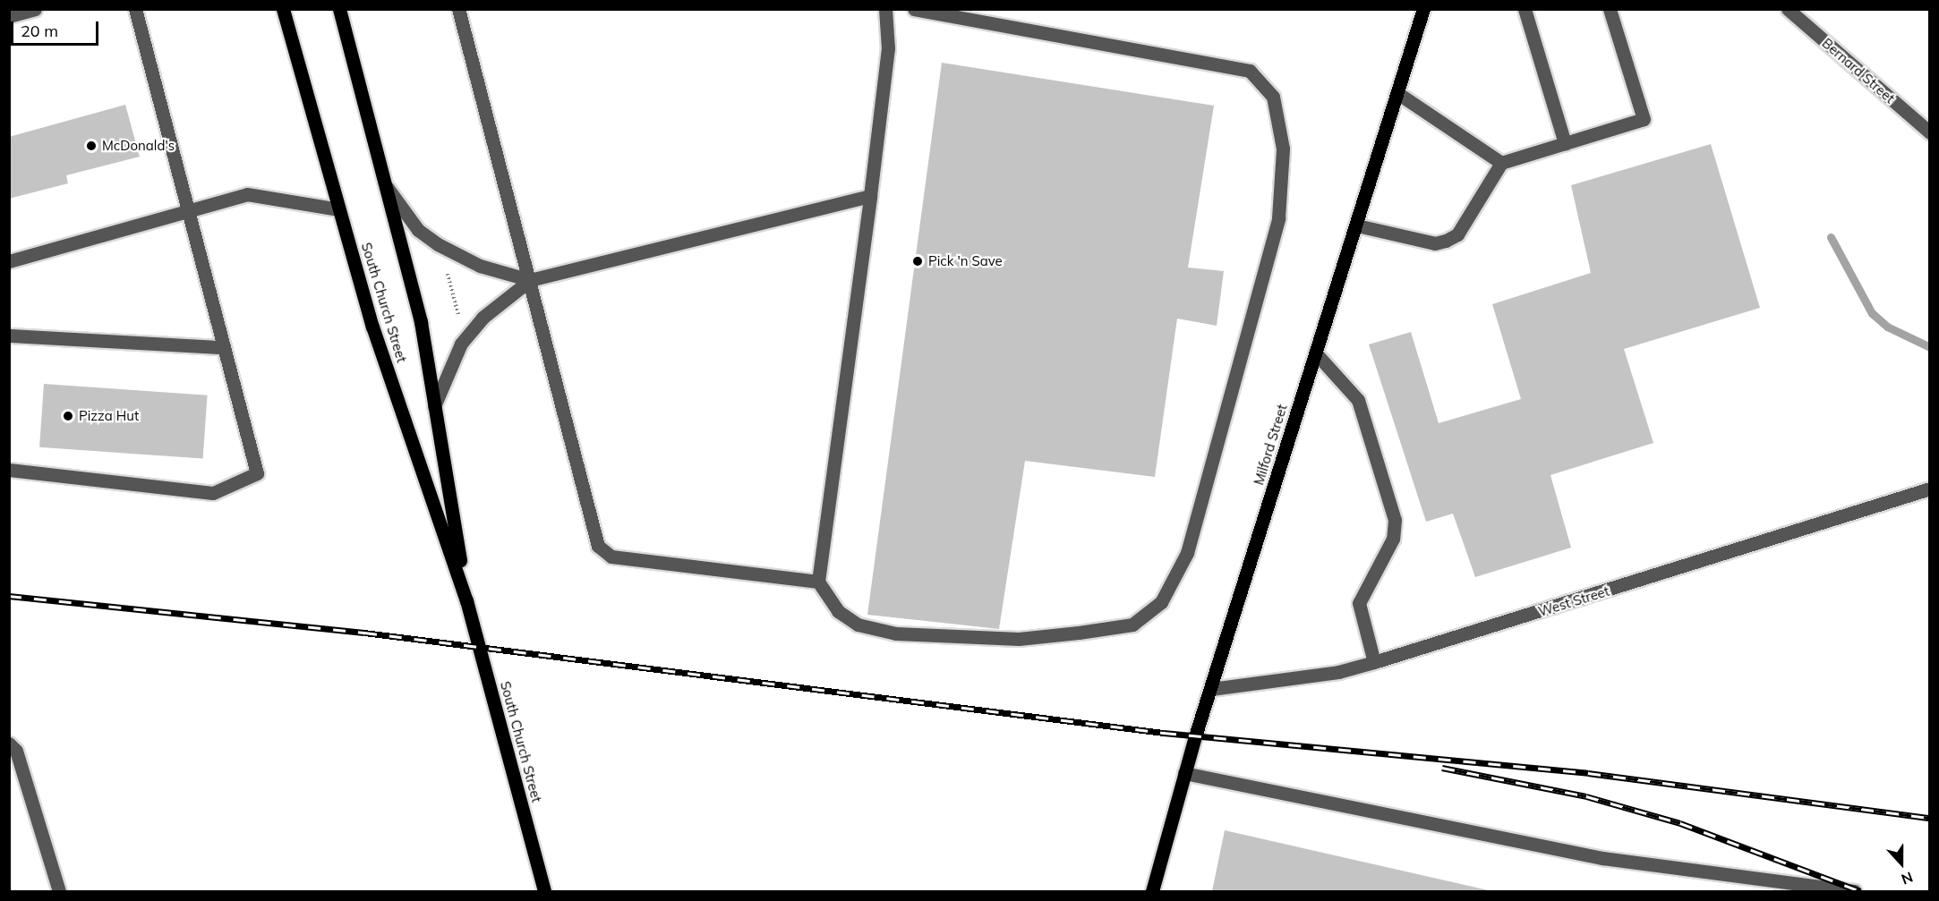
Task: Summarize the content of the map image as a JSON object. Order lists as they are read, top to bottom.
{
  "streets": {
    "main road": ["South Church Street", "Milford Street"],
    "street": ["Bernard Street", "West Street"]
  },
  "crossings": [
    ["Milford Street", "West Street"]
  ],
  "places": ["McDonald's", "Pick 'n Save", "Pizza Hut"],
  "scale_bar": "20 m",
  "north": "bottom"
}
